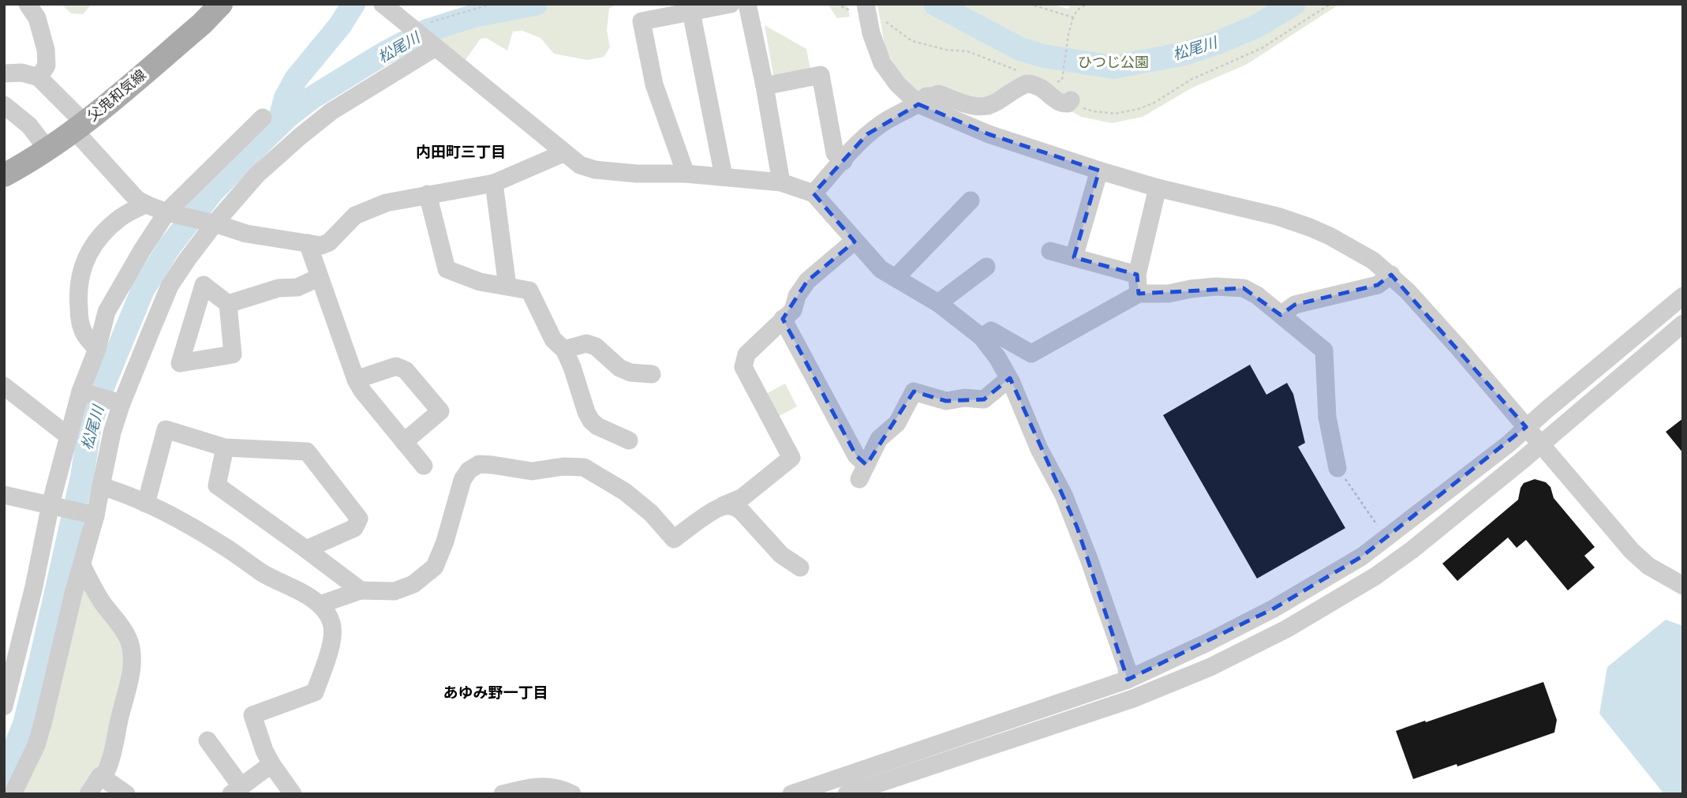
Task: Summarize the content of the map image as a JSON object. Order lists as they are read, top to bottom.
{
  "streets": {
    "main road": ["父鬼和気線"]
  },
  "districts": ["内田町三丁目", "あゆみ野一丁目"],
  "water": ["松尾川"],
  "parks": ["ひつじ公園"]
}
